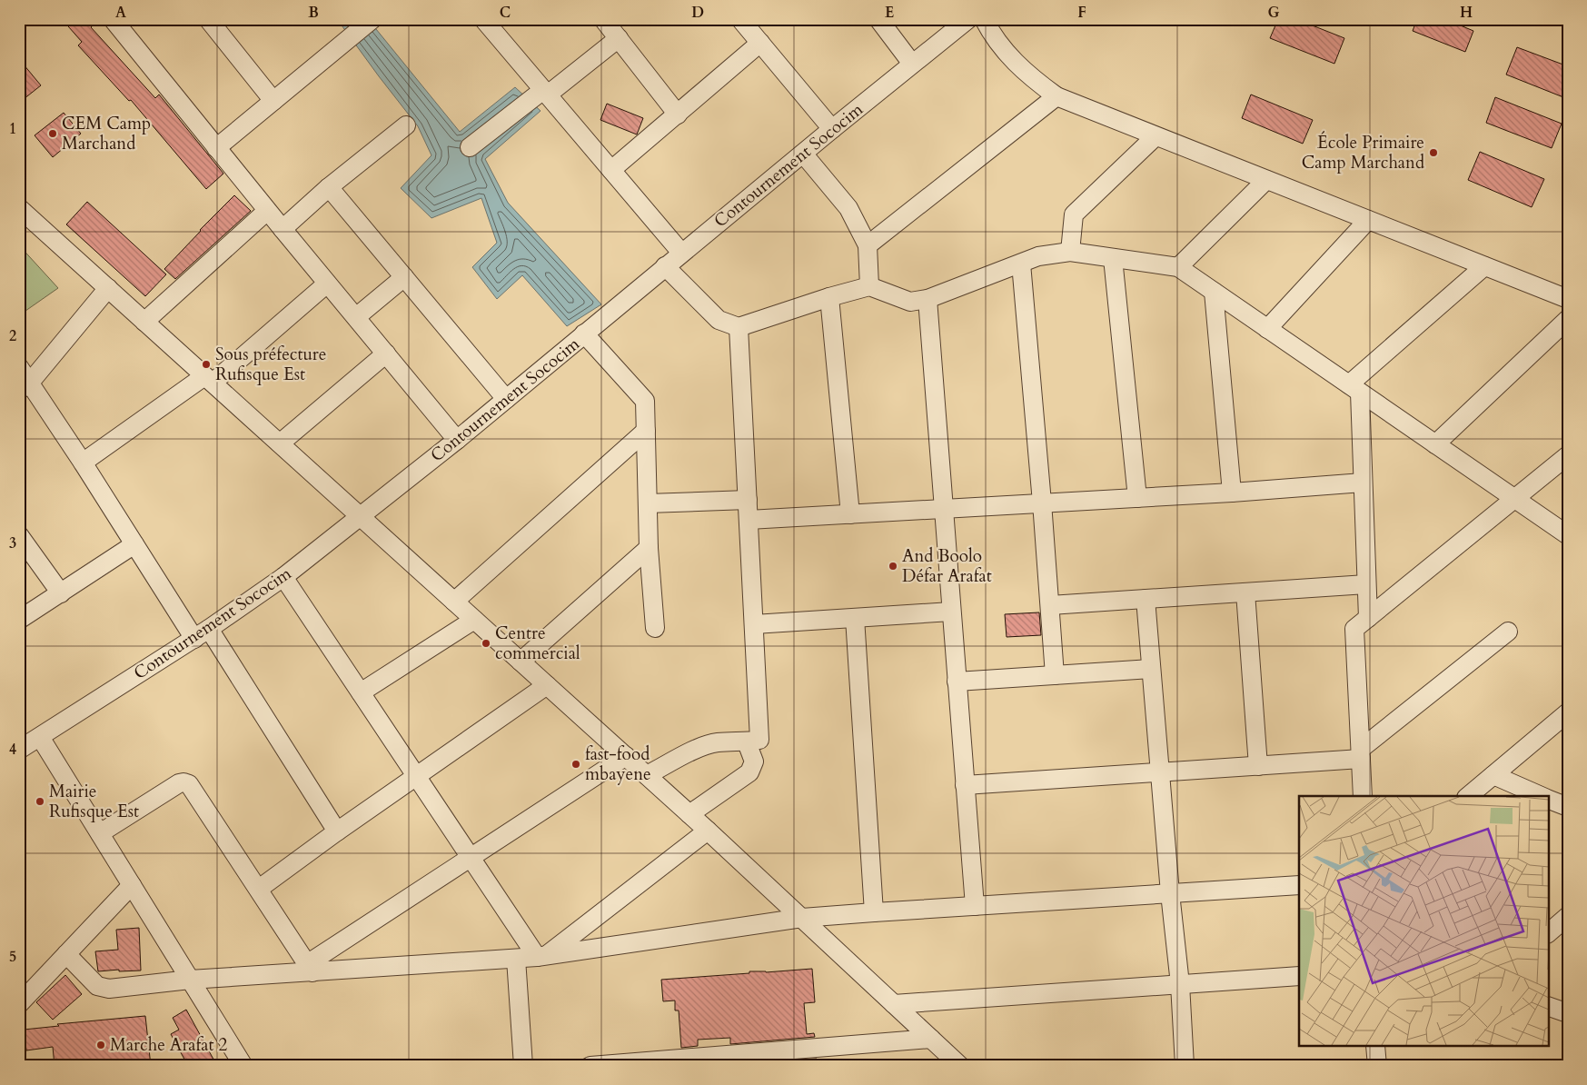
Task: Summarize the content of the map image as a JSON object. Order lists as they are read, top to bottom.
{
  "streets": {
    "street": ["Contournement Sococim"]
  },
  "places": [
    "CEM Camp Marchand",
    "École Primaire Camp Marchand",
    "Sous préfecture Rufisque Est",
    "And Boolo Défar Arafat",
    "Centre commercial",
    "fast-food mbayene",
    "Mairie Rufisque Est",
    "Marche Arafat 2"
  ],
  "grid": {
    "columns": [
      "A",
      "B",
      "C",
      "D",
      "E",
      "F",
      "G",
      "H"
    ],
    "rows": [
      "1",
      "2",
      "3",
      "4",
      "5"
    ]
  }
}
